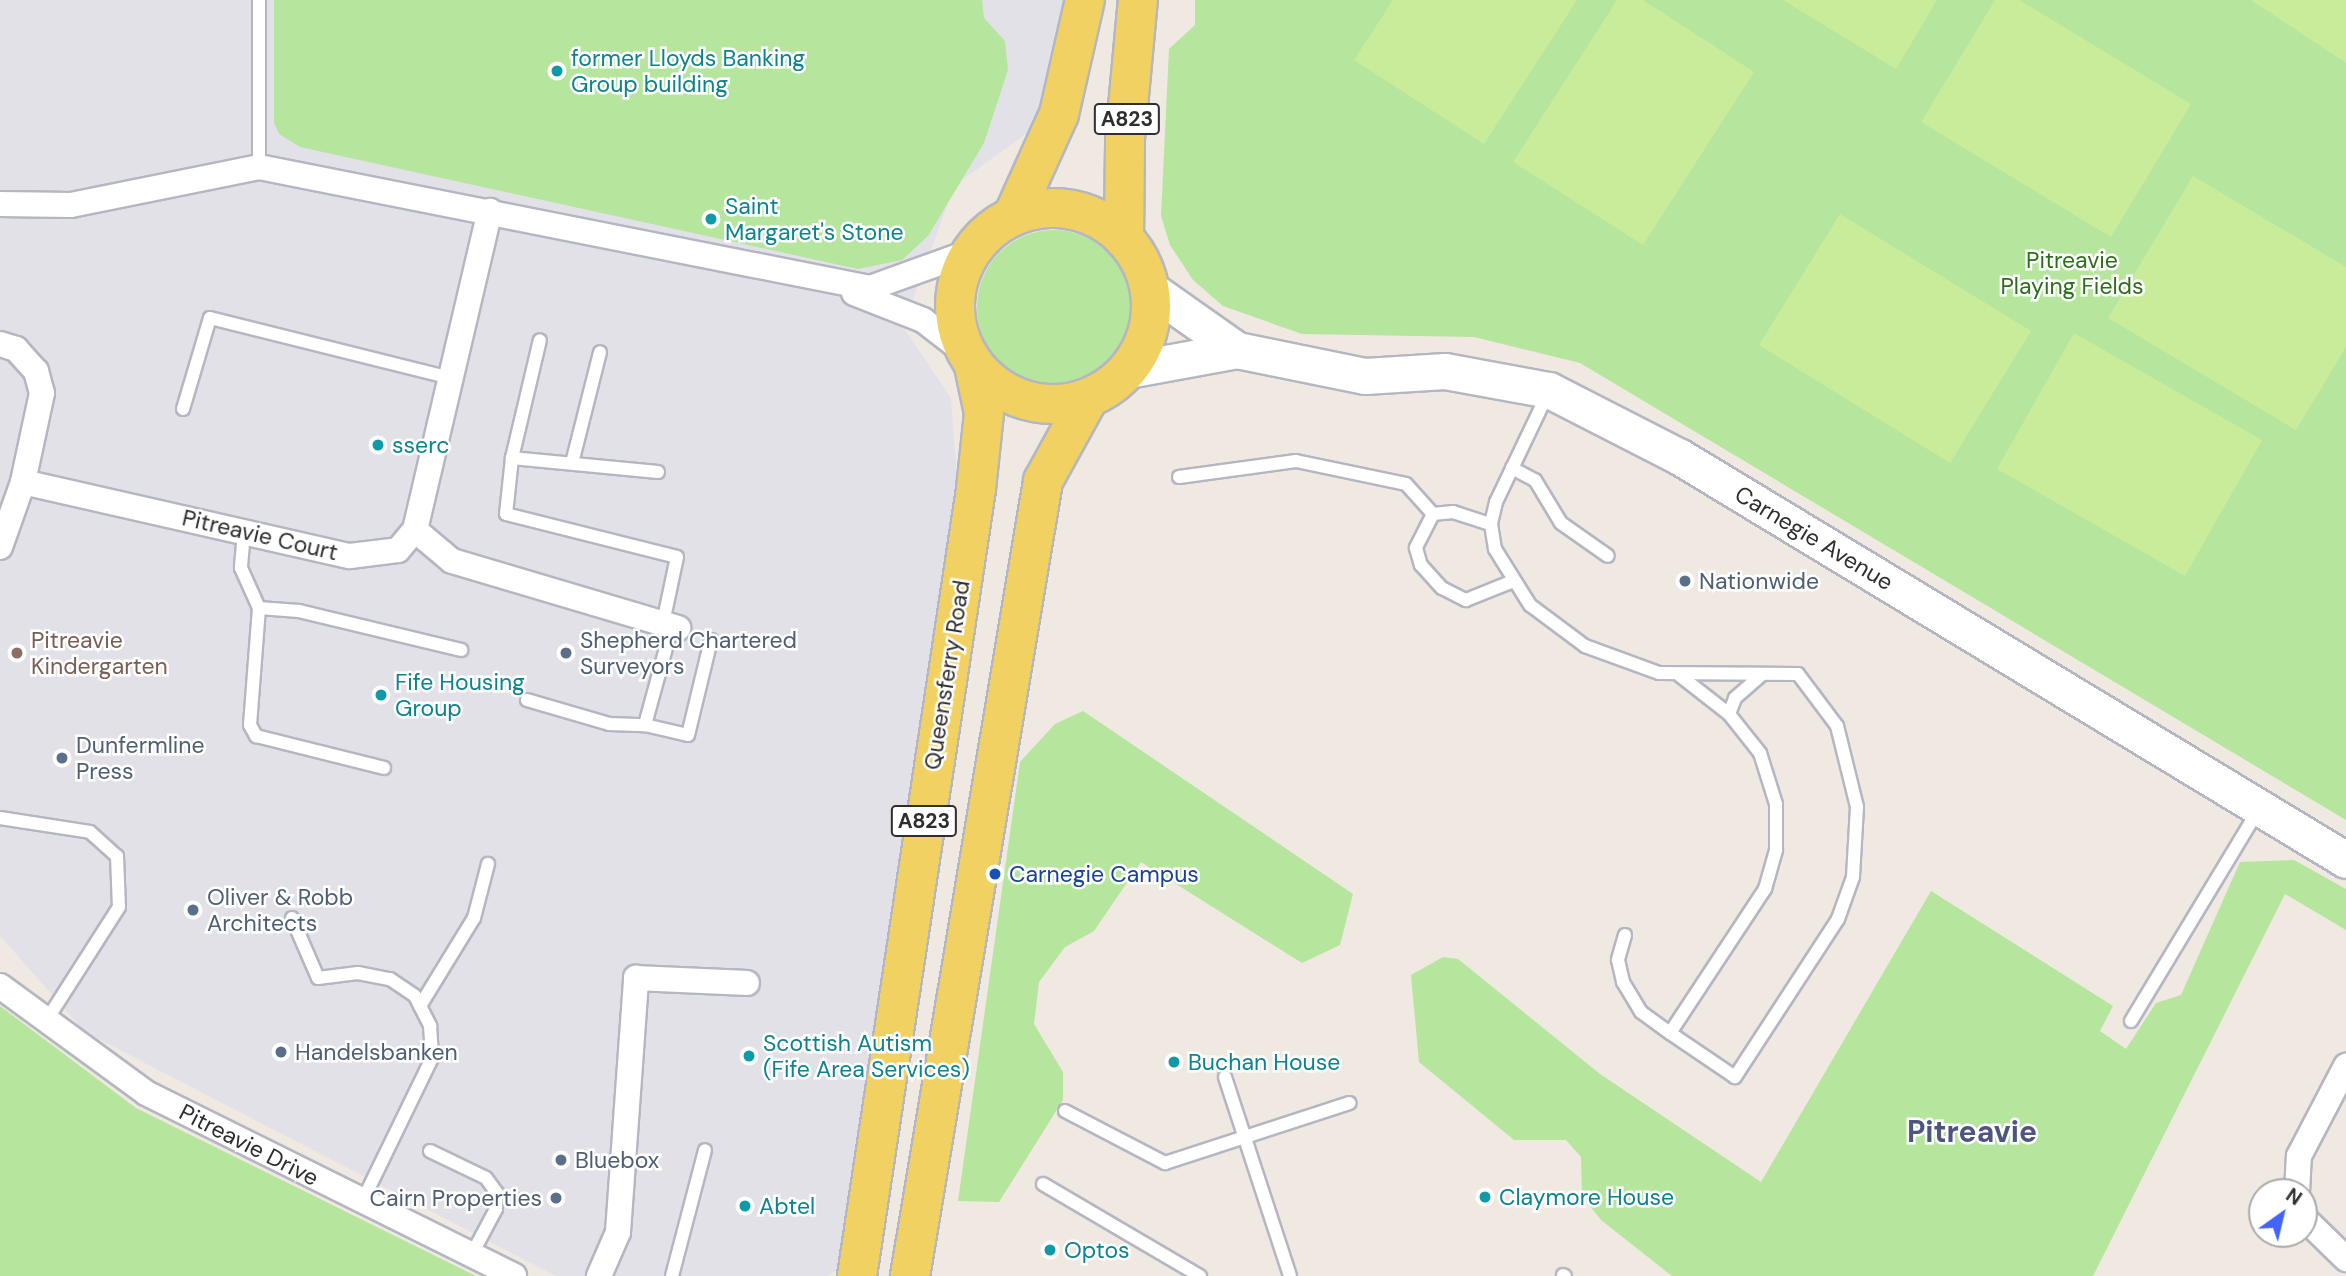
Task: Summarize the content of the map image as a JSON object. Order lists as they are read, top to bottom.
{
  "streets": {
    "main road": ["A823", "Queensferry Road"],
    "street": ["Pitreavie Court", "Carnegie Avenue", "Pitreavie Drive"]
  },
  "crossings": [
    ["A823", "Queensferry Road"]
  ],
  "districts": ["Pitreavie"],
  "parks": ["Pitreavie Playing Fields"],
  "places": [
    "former Lloyds Banking Group building",
    "Saint Margaret's Stone",
    "sserc",
    "Nationwide",
    "Pitreavie Kindergarten",
    "Shepherd Chartered Surveyors",
    "Fife Housing Group",
    "Dunfermline Press",
    "Carnegie Campus",
    "Oliver & Robb Architects",
    "Handelsbanken",
    "Scottish Autism (Fife Area Services)",
    "Buchan House",
    "Bluebox",
    "Claymore House",
    "Cairn Properties",
    "Abtel",
    "Optos"
  ],
  "north": "top right"
}
